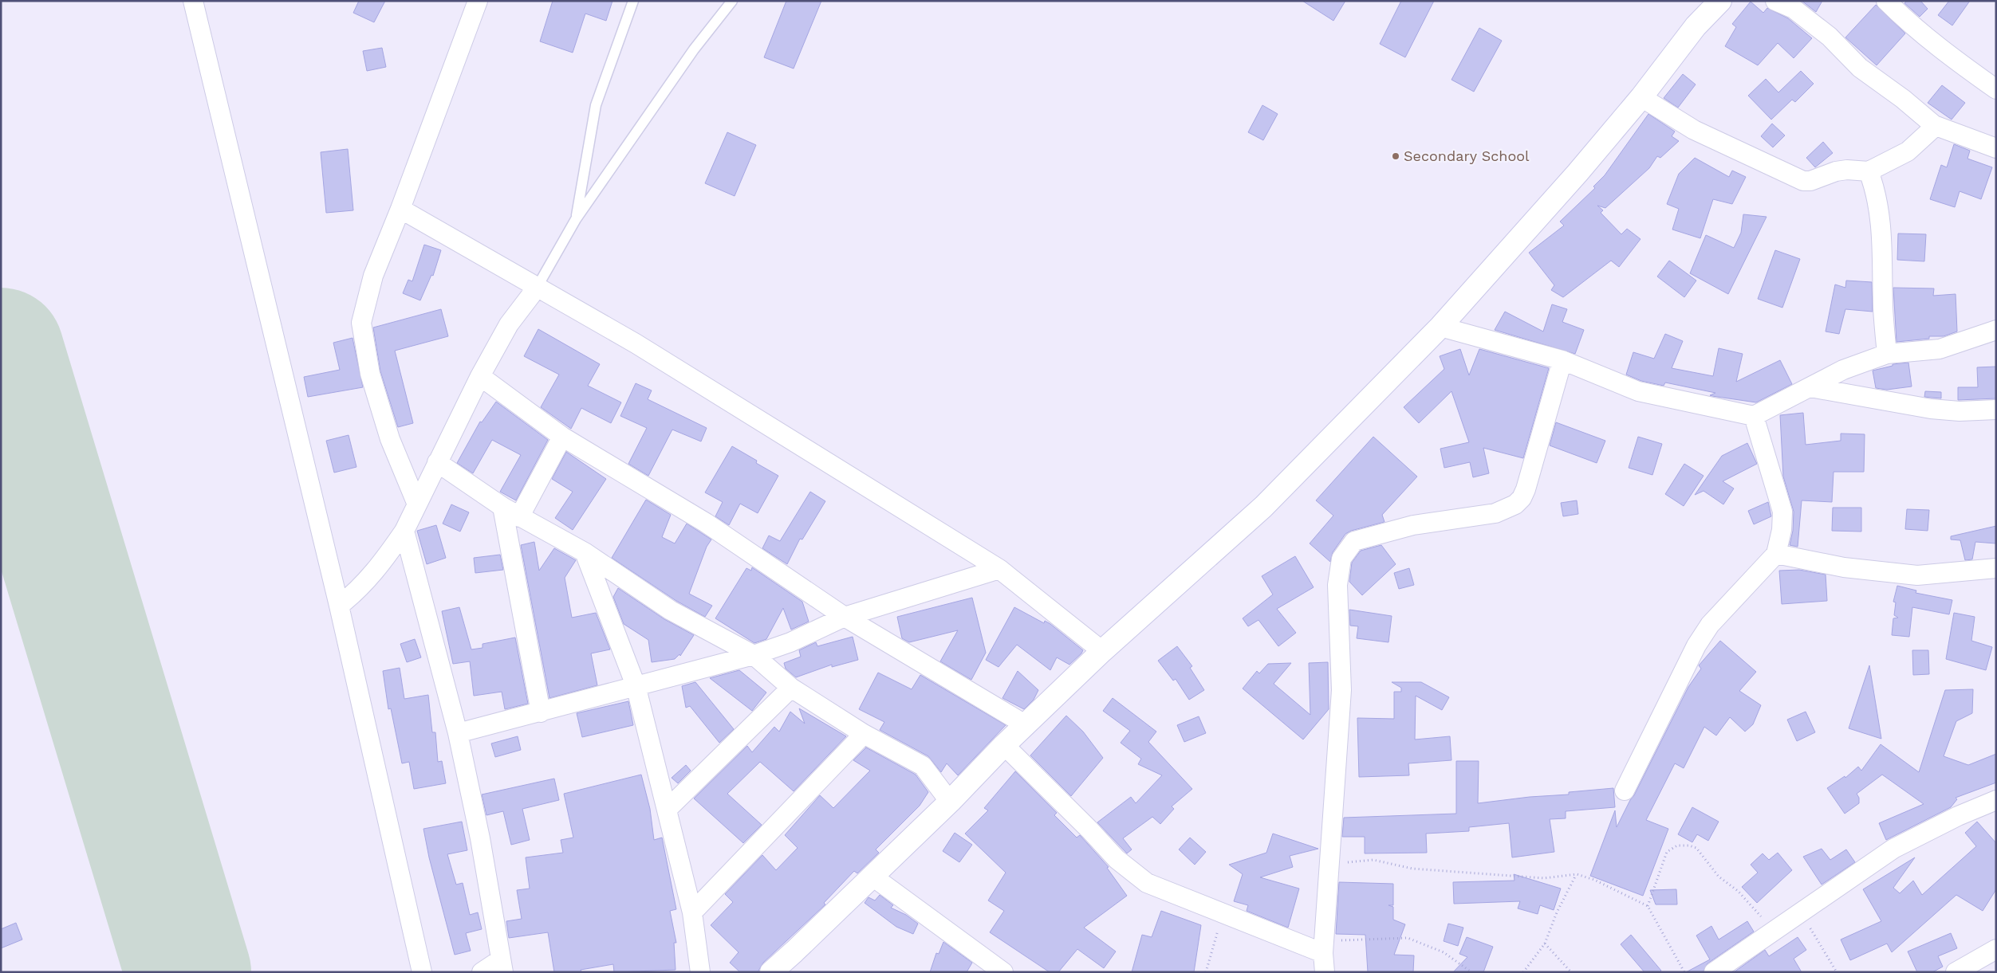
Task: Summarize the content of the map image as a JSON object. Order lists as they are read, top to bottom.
{
  "places": ["Secondary School"]
}
